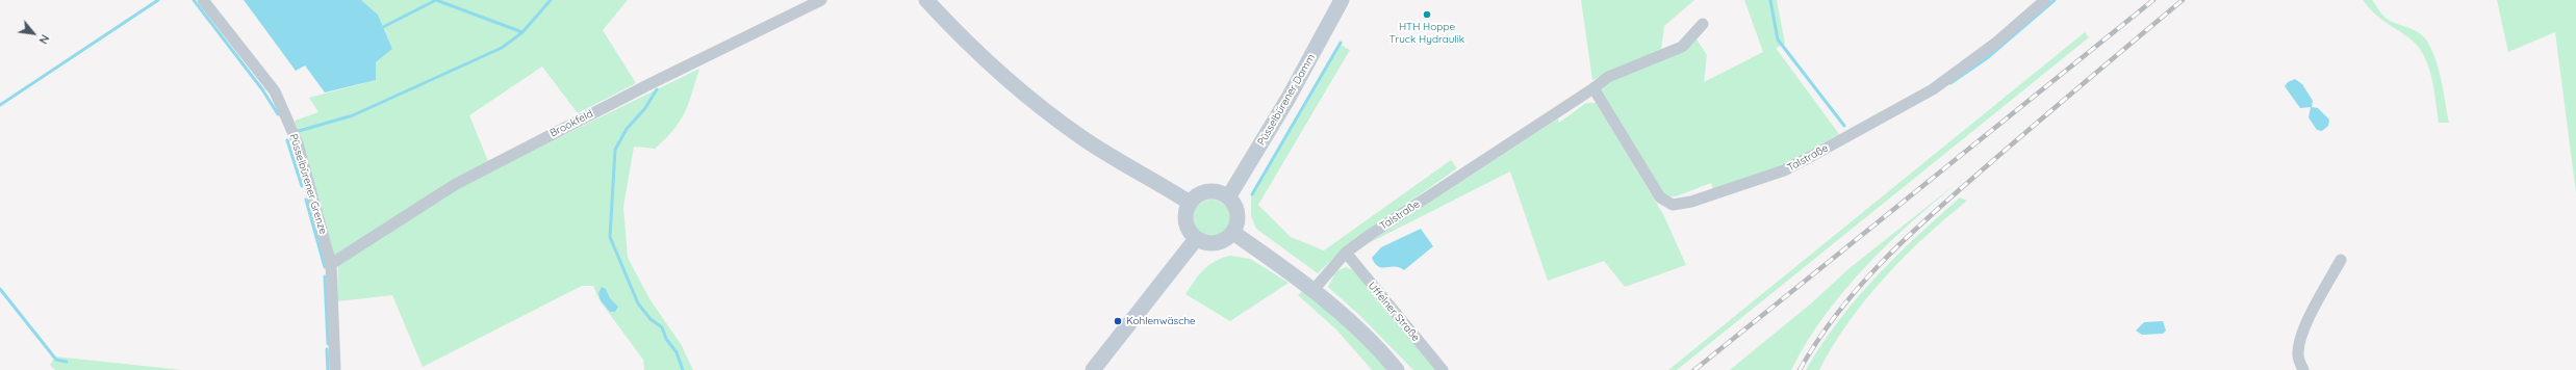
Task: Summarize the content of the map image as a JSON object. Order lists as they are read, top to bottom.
{
  "streets": {
    "main road": ["Püsselbürener Damm"],
    "street": [
      "Brookfeld",
      "Talstraße",
      "Püsselbürener Grenze",
      "Uffelner Straße"
    ]
  },
  "crossings": [
    ["Brookfeld", "Püsselbürener Grenze"],
    ["Talstraße", "Uffelner Straße"]
  ],
  "places": ["HTH Hoppe Truck Hydraulik", "Kohlenwäsche"],
  "north": "bottom right"
}
